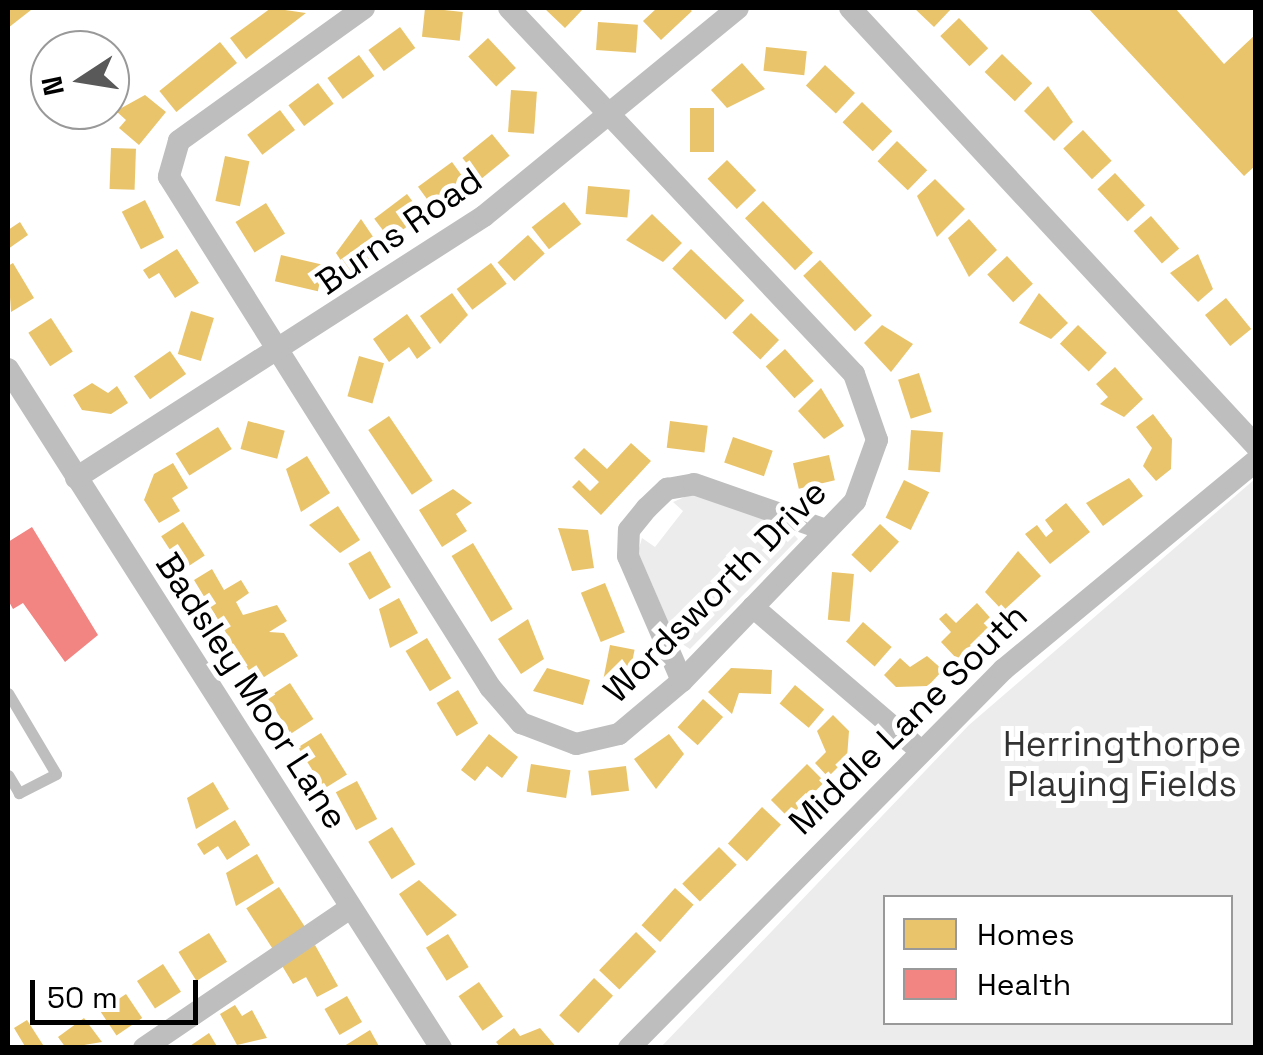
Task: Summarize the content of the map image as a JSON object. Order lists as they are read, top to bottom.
{
  "streets": {
    "street": [
      "Burns Road",
      "Wordsworth Drive",
      "Badsley Moor Lane",
      "Middle Lane South"
    ]
  },
  "crossings": [
    ["Burns Road", "Wordsworth Drive"],
    ["Burns Road", "Badsley Moor Lane"]
  ],
  "parks": ["Herringthorpe Playing Fields"],
  "legend": ["Homes", "Health"],
  "scale_bar": "50 m",
  "north": "left"
}
